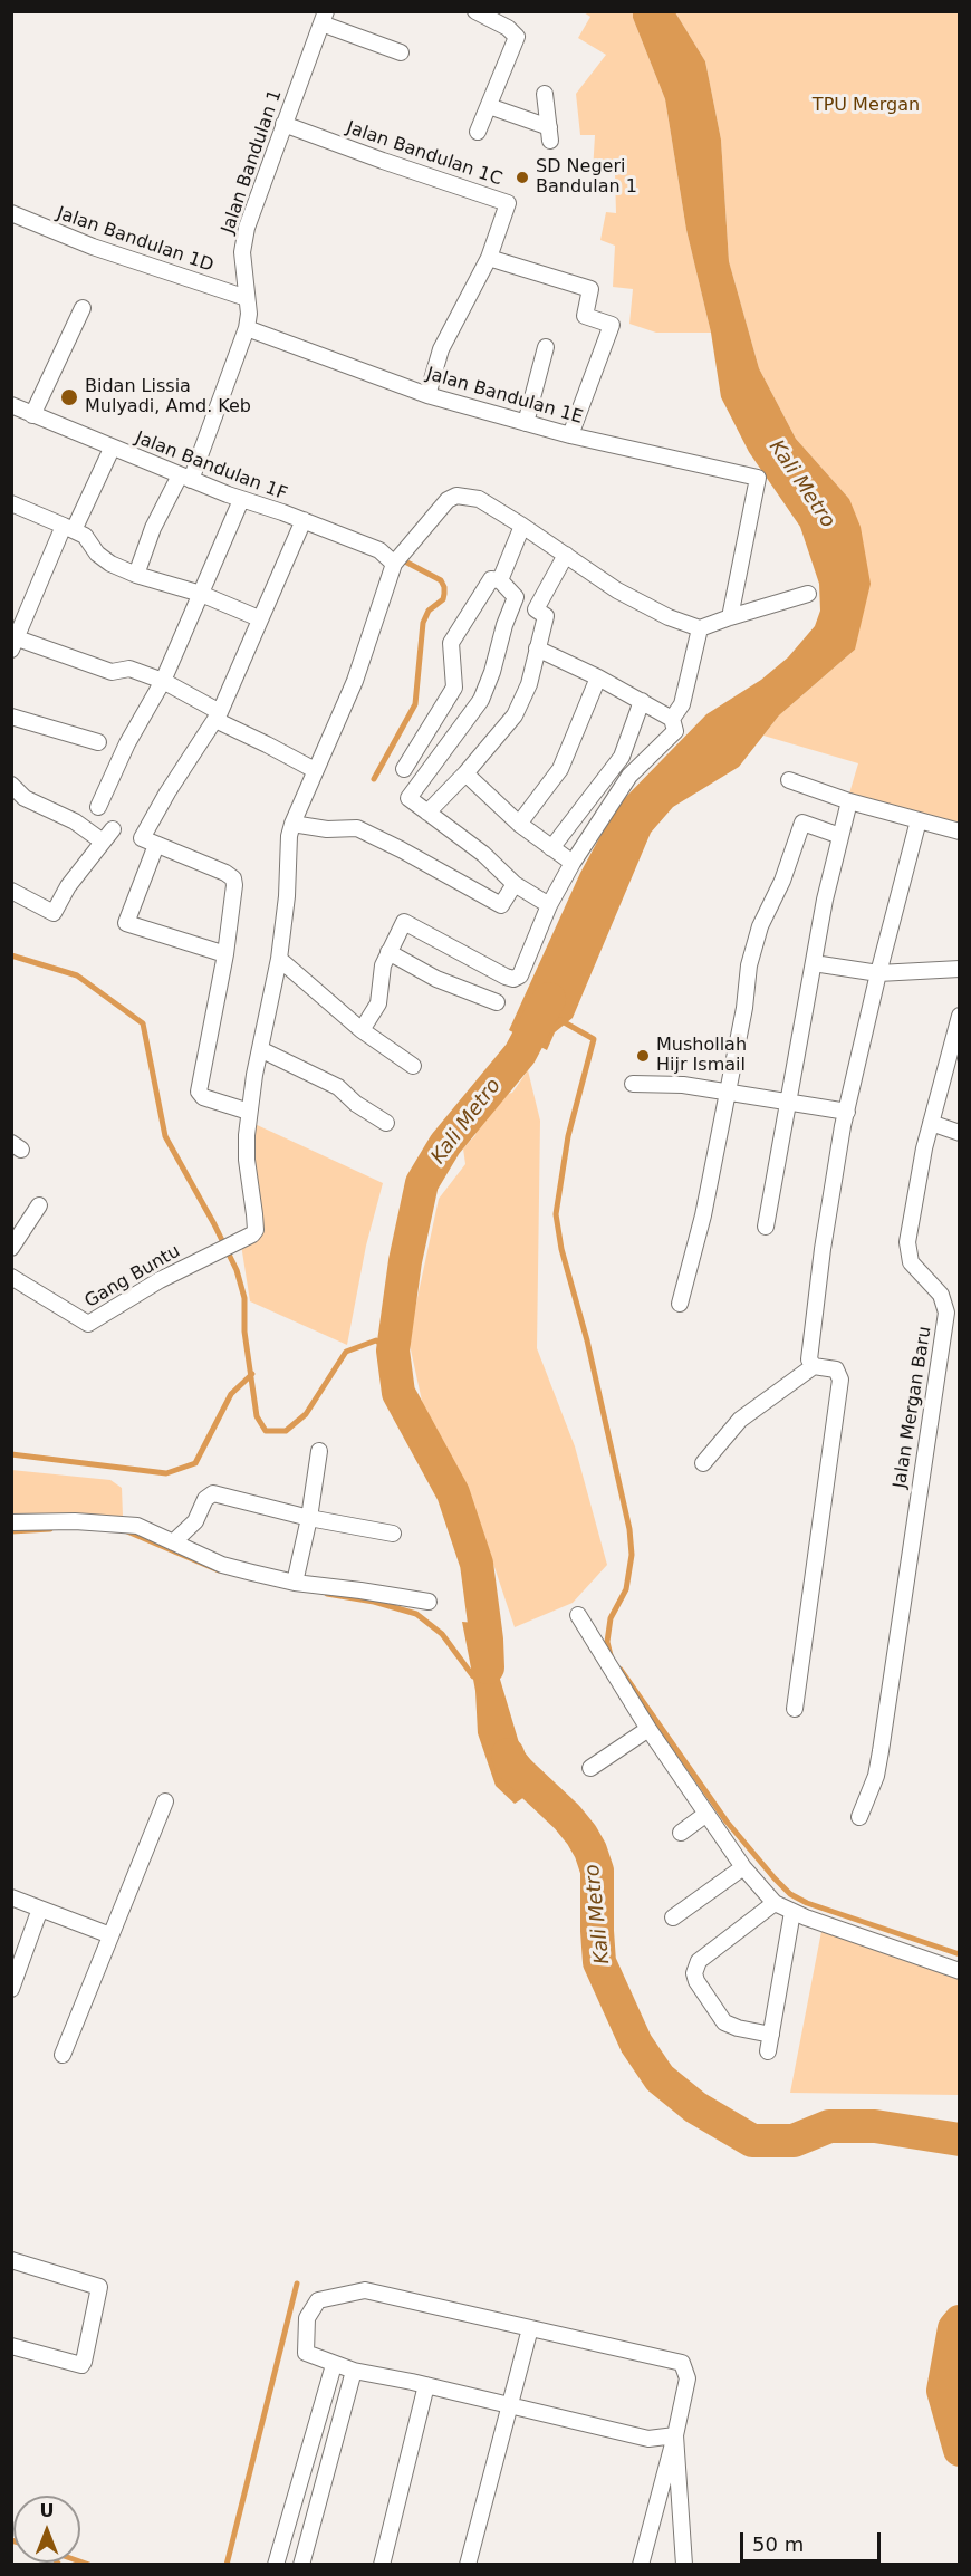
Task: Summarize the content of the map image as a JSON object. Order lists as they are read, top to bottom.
{
  "streets": {
    "street": [
      "Jalan Bandulan 1C",
      "Jalan Bandulan 1",
      "Jalan Bandulan 1D",
      "Jalan Bandulan 1E",
      "Jalan Bandulan 1F",
      "Gang Buntu",
      "Jalan Mergan Baru"
    ]
  },
  "crossings": [
    ["Jalan Bandulan 1C", "Jalan Bandulan 1"],
    ["Jalan Bandulan 1C", "Jalan Bandulan 1E"],
    ["Jalan Bandulan 1", "Jalan Bandulan 1D"],
    ["Jalan Bandulan 1", "Jalan Bandulan 1E"],
    ["Jalan Bandulan 1", "Jalan Bandulan 1F"]
  ],
  "water": ["Kali Metro"],
  "parks": ["TPU Mergan"],
  "places": ["SD Negeri Bandulan 1", "Bidan Lissia Mulyadi, Amd. Keb", "Mushollah Hijr Ismail"],
  "scale_bar": "50 m",
  "north": "top"
}
